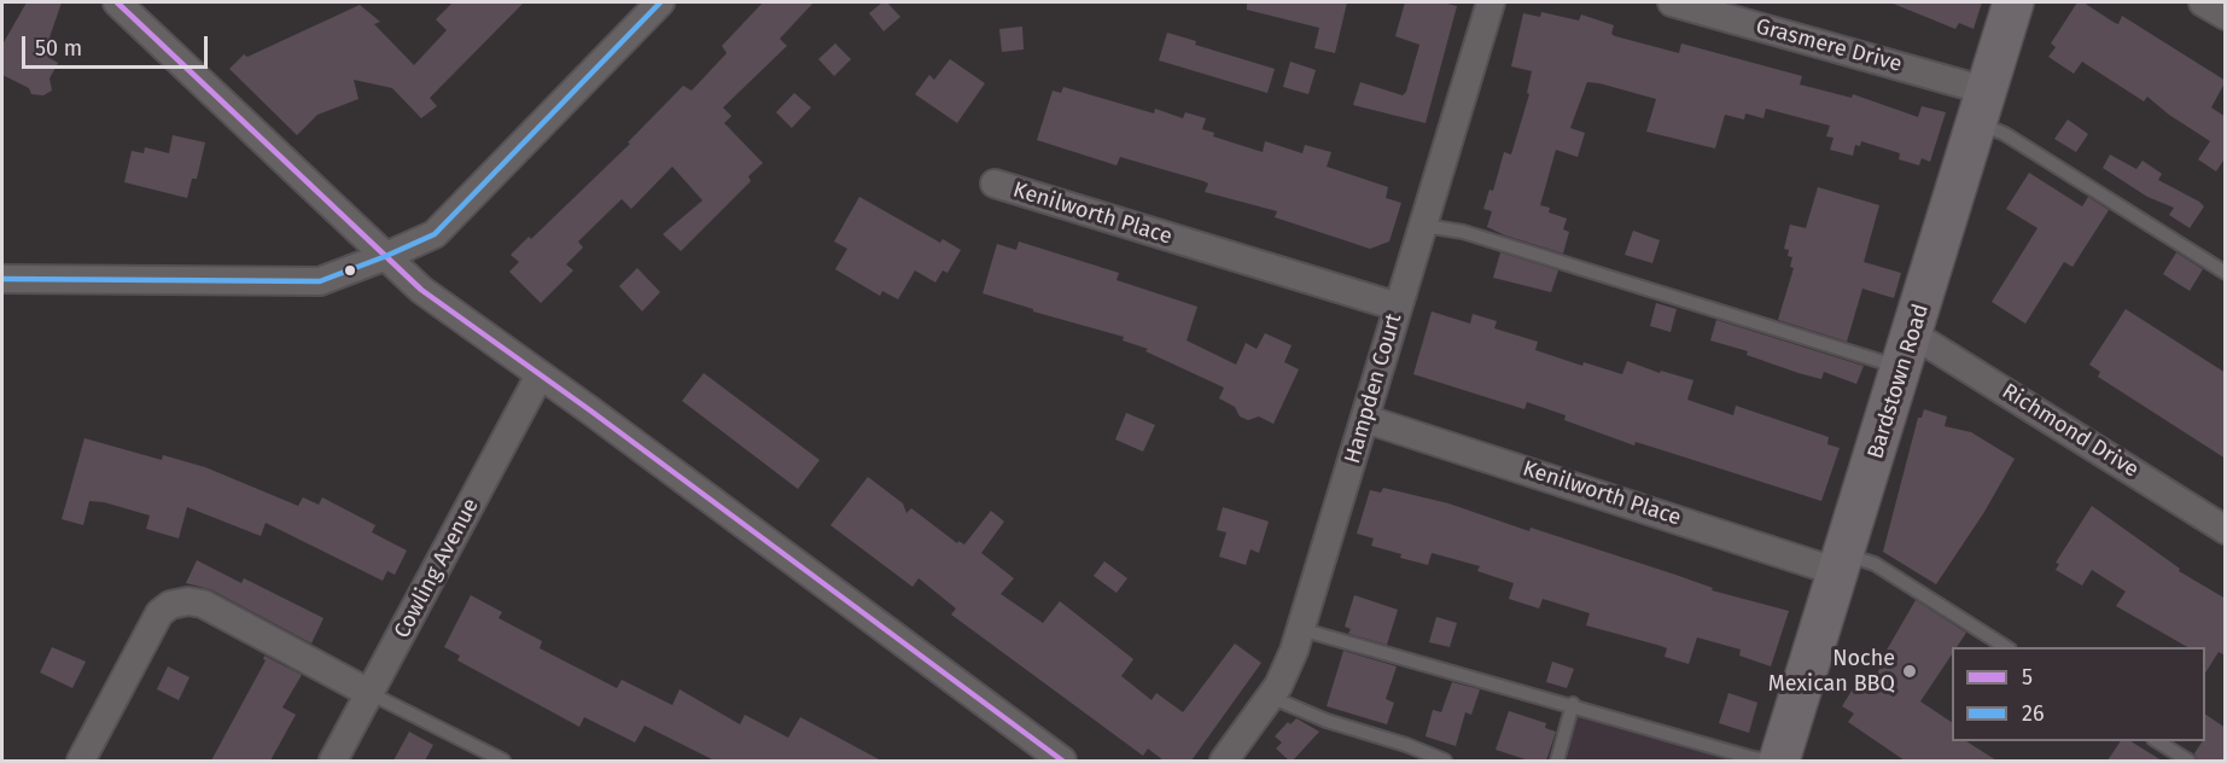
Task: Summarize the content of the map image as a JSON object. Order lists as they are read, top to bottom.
{
  "streets": {
    "main road": ["Bardstown Road"],
    "street": [
      "Grasmere Drive",
      "Kenilworth Place",
      "Hampden Court",
      "Richmond Drive",
      "Cowling Avenue"
    ]
  },
  "crossings": [
    ["Grasmere Drive", "Bardstown Road"],
    ["Kenilworth Place", "Bardstown Road"],
    ["Kenilworth Place", "Hampden Court"],
    ["Bardstown Road", "Richmond Drive"]
  ],
  "places": ["Noche Mexican BBQ"],
  "lines": ["transit line 5", "transit line 26"],
  "legend": ["5", "26"],
  "scale_bar": "50 m"
}
